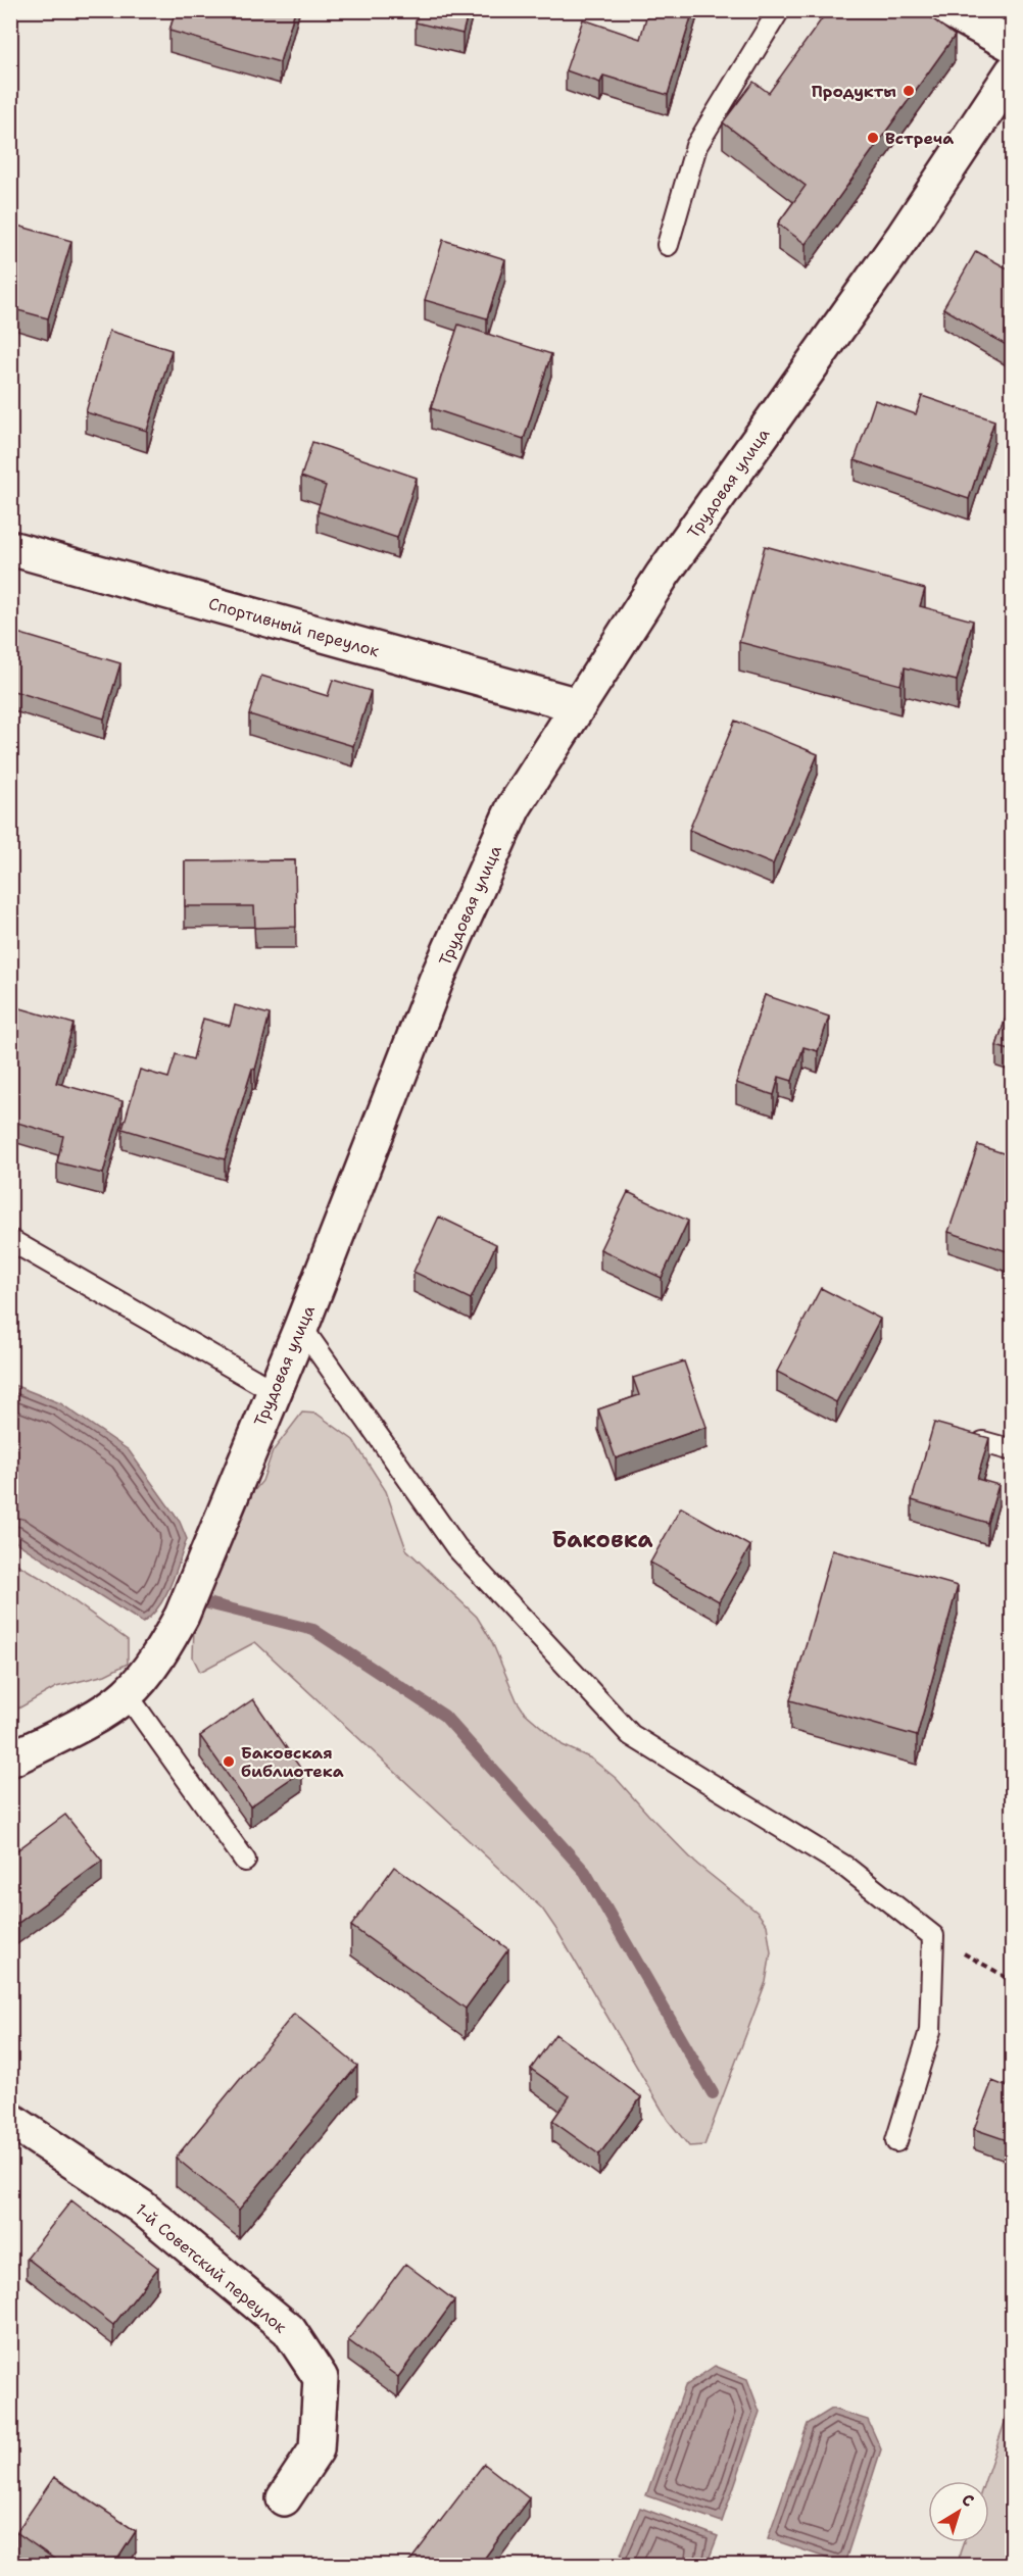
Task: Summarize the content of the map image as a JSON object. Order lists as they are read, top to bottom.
{
  "streets": {
    "street": ["Трудовая улица", "Спортивный переулок", "1-й Советский переулок"]
  },
  "crossings": [
    ["Трудовая улица", "Спортивный переулок"]
  ],
  "districts": ["Баковка"],
  "places": ["Продукты", "Встреча", "Баковская библиотека"],
  "north": "top right"
}
